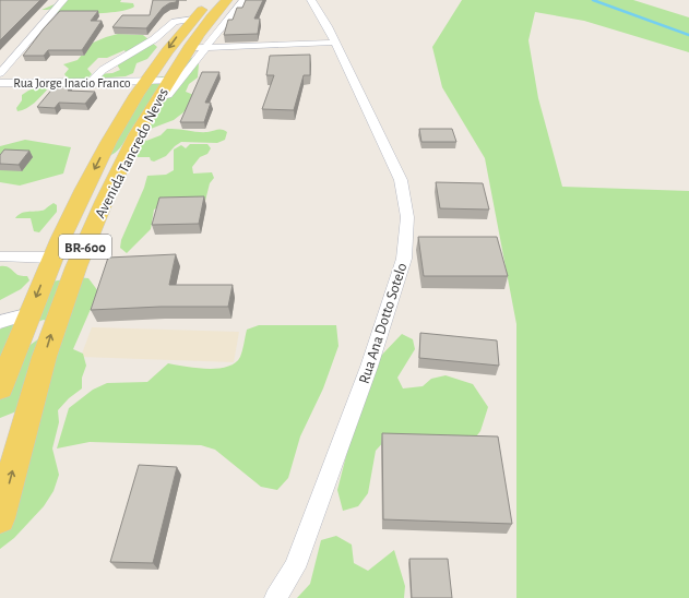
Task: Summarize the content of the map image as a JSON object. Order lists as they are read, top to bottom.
{
  "streets": {
    "main road": ["Avenida Tancredo Neves", "BR-600"],
    "street": ["Rua Jorge Inacio Franco", "Rua Ana Dotto Sotelo"]
  },
  "crossings": [
    ["Rua Jorge Inacio Franco", "Avenida Tancredo Neves"]
  ]
}
